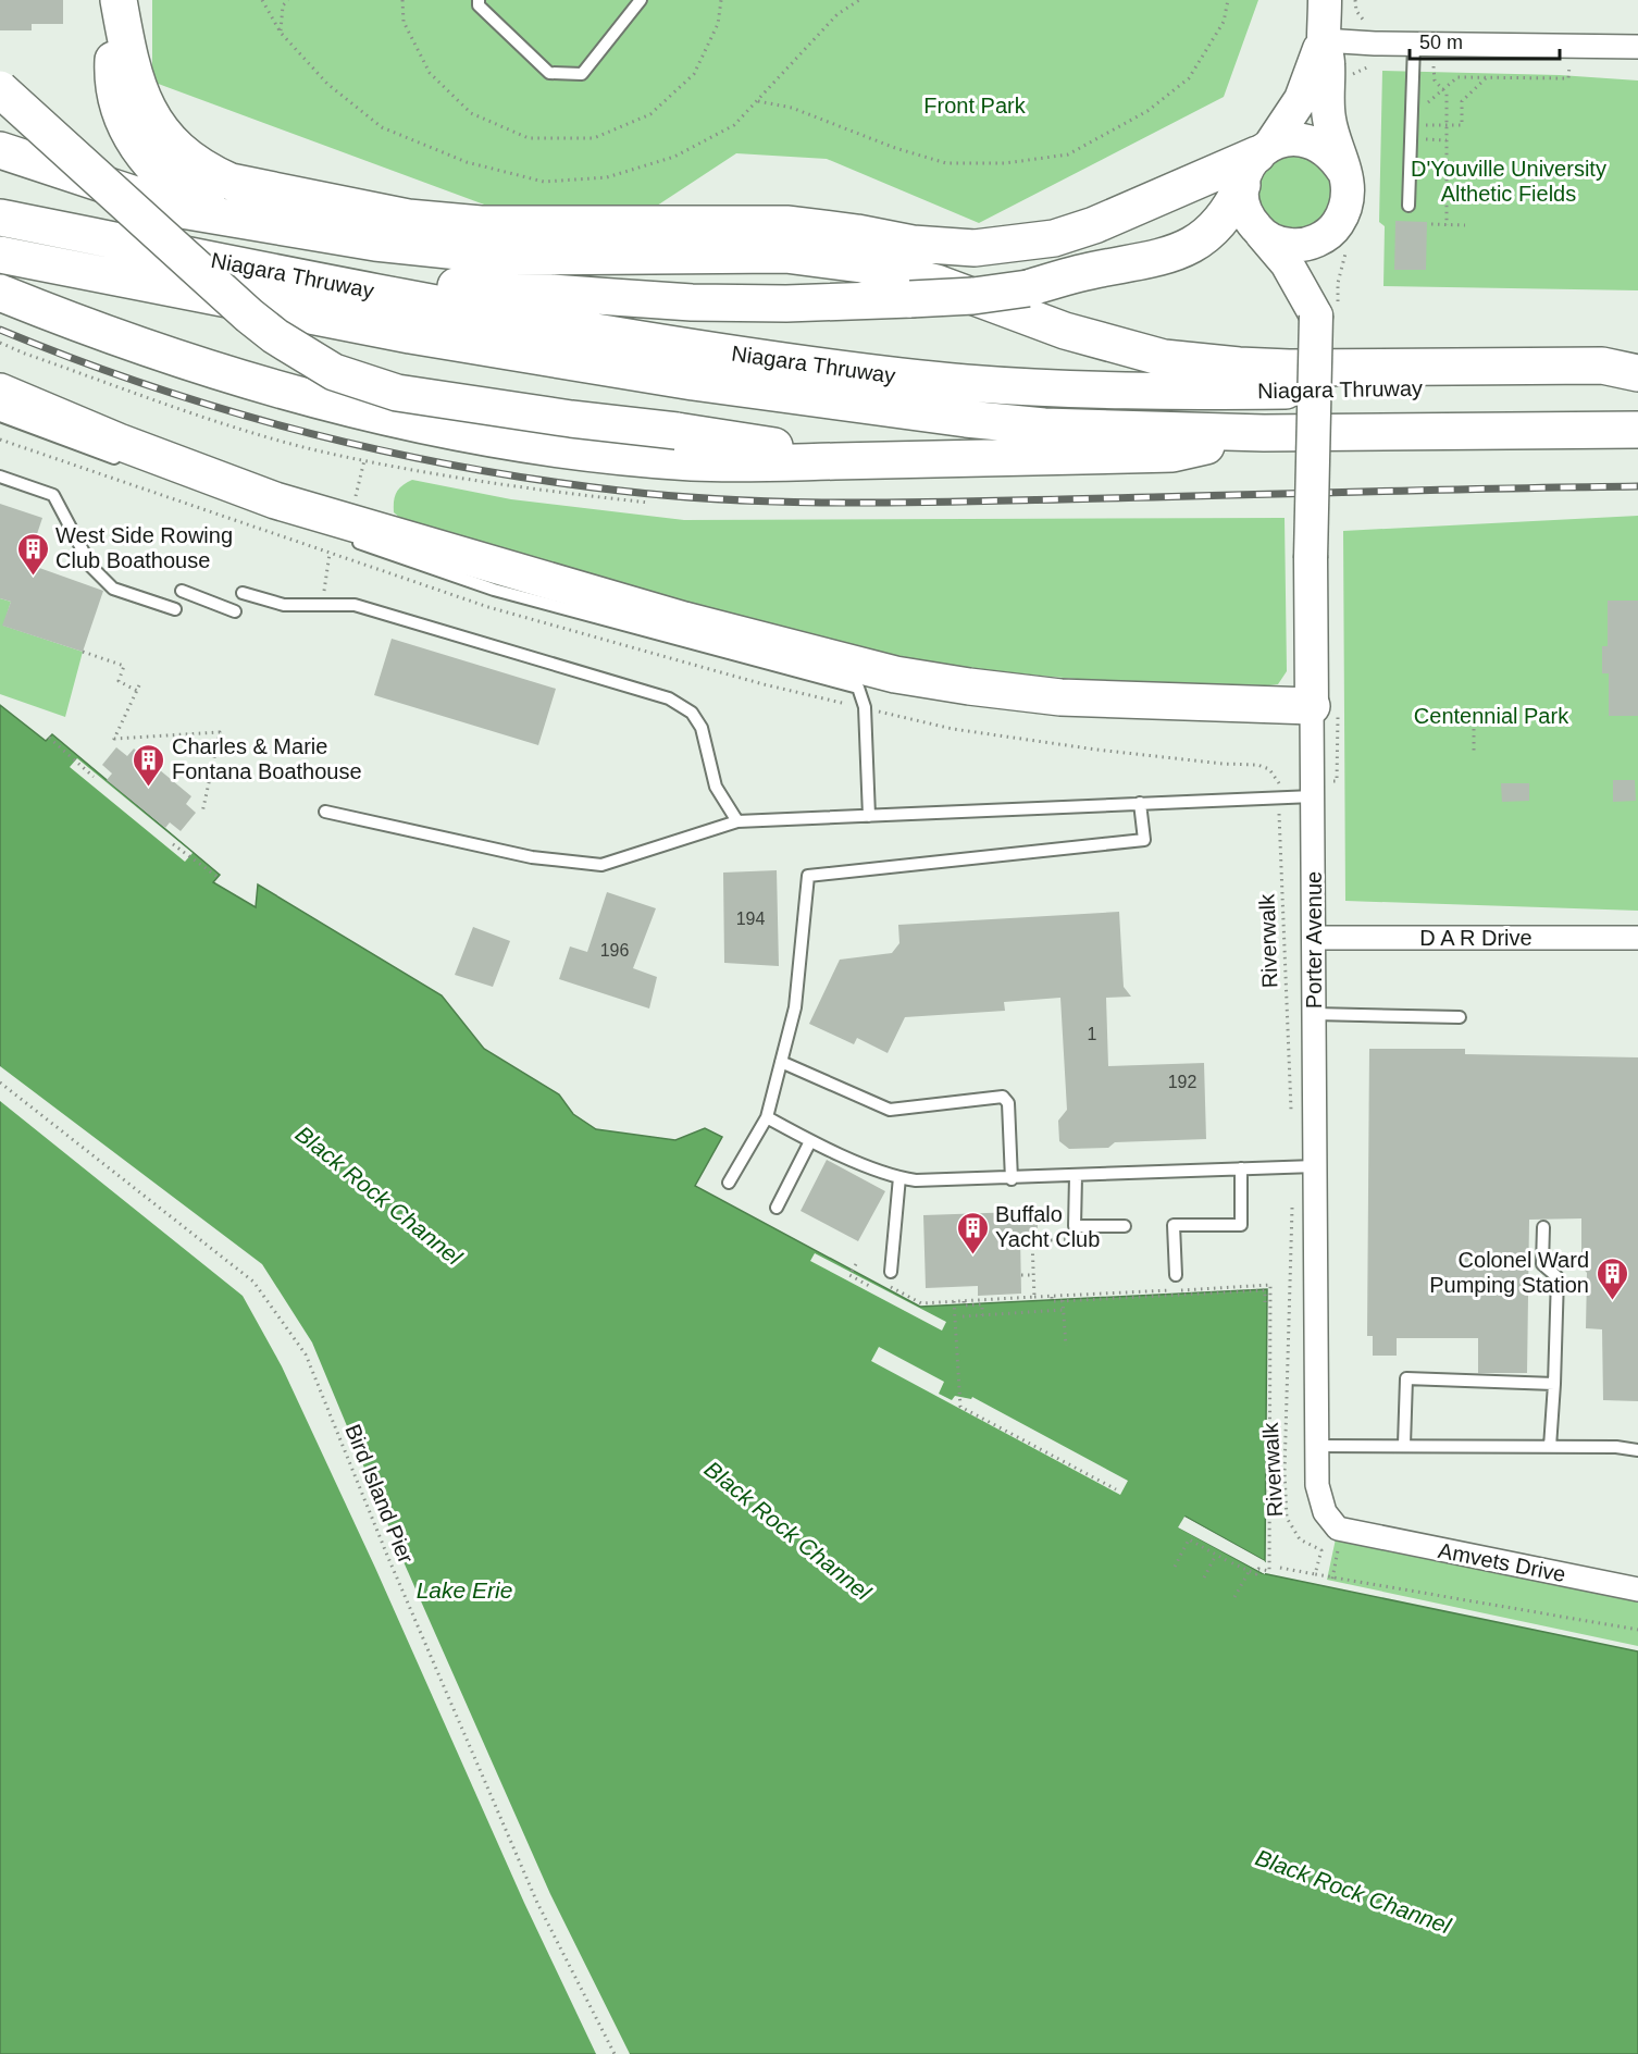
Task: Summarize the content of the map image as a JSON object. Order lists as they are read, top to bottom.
{
  "streets": {
    "highway": ["Niagara Thruway"],
    "street": ["D A R Drive", "Porter Avenue", "Amvets Drive"],
    "path": ["Riverwalk", "Bird Island Pier"]
  },
  "crossings": [
    ["D A R Drive", "Porter Avenue"],
    ["Porter Avenue", "Amvets Drive"]
  ],
  "water": ["Black Rock Channel", "Lake Erie"],
  "parks": ["Front Park", "D'Youville University Althetic Fields", "Centennial Park"],
  "places": {
    "building": [
      "West Side Rowing Club Boathouse",
      "Charles & Marie Fontana Boathouse",
      "Buffalo Yacht Club",
      "Colonel Ward Pumping Station"
    ]
  },
  "house_numbers": [
    "194",
    "196",
    "1",
    "192"
  ],
  "scale_bar": "50 m"
}
